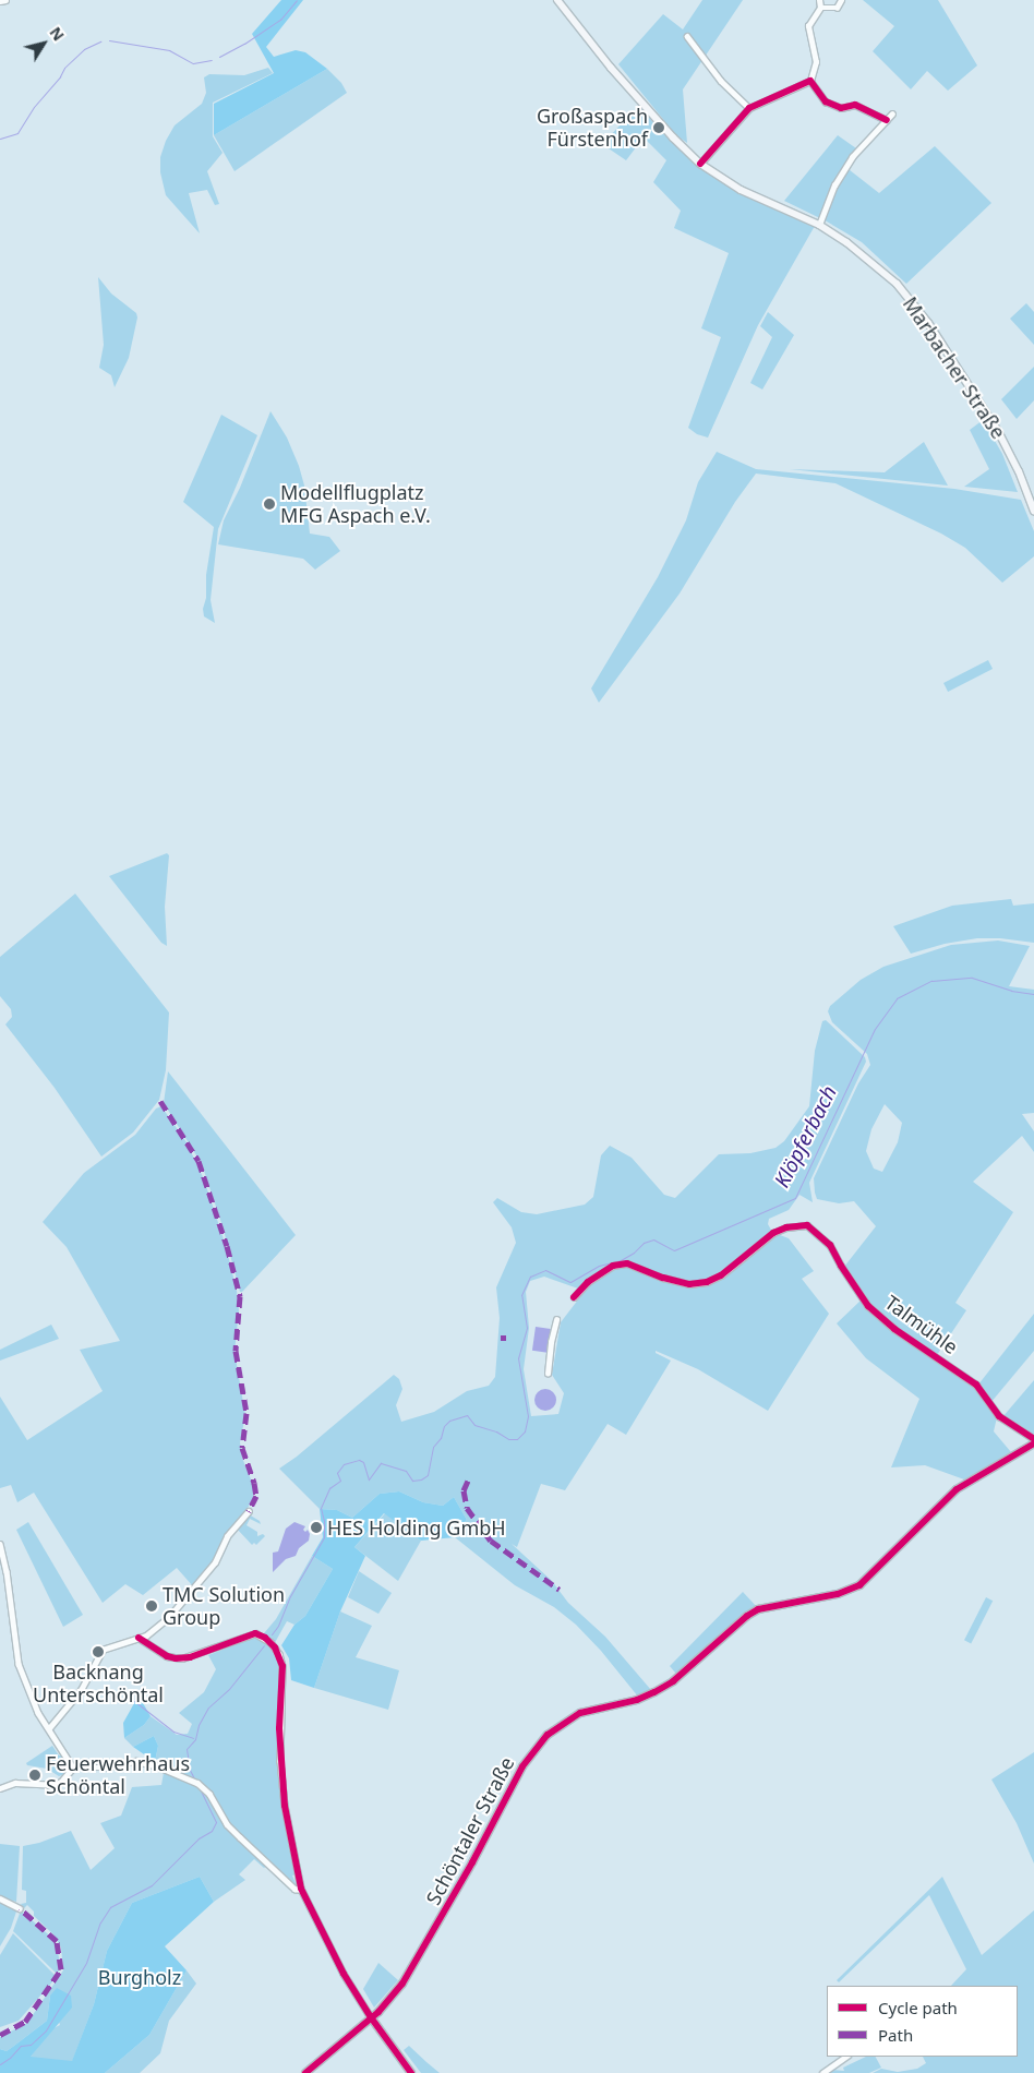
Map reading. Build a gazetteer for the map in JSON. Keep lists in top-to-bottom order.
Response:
{
  "streets": {
    "street": ["Marbacher Straße", "Talmühle", "Schöntaler Straße"]
  },
  "crossings": [
    ["Talmühle", "Schöntaler Straße"]
  ],
  "water": ["Klöpferbach"],
  "parks": ["Burgholz"],
  "places": [
    "Großaspach Fürstenhof",
    "Modellflugplatz MFG Aspach e.V.",
    "HES Holding GmbH",
    "TMC Solution Group",
    "Backnang Unterschöntal",
    "Feuerwehrhaus Schöntal"
  ],
  "legend": ["Cycle path", "Path"],
  "north": "top right"
}
